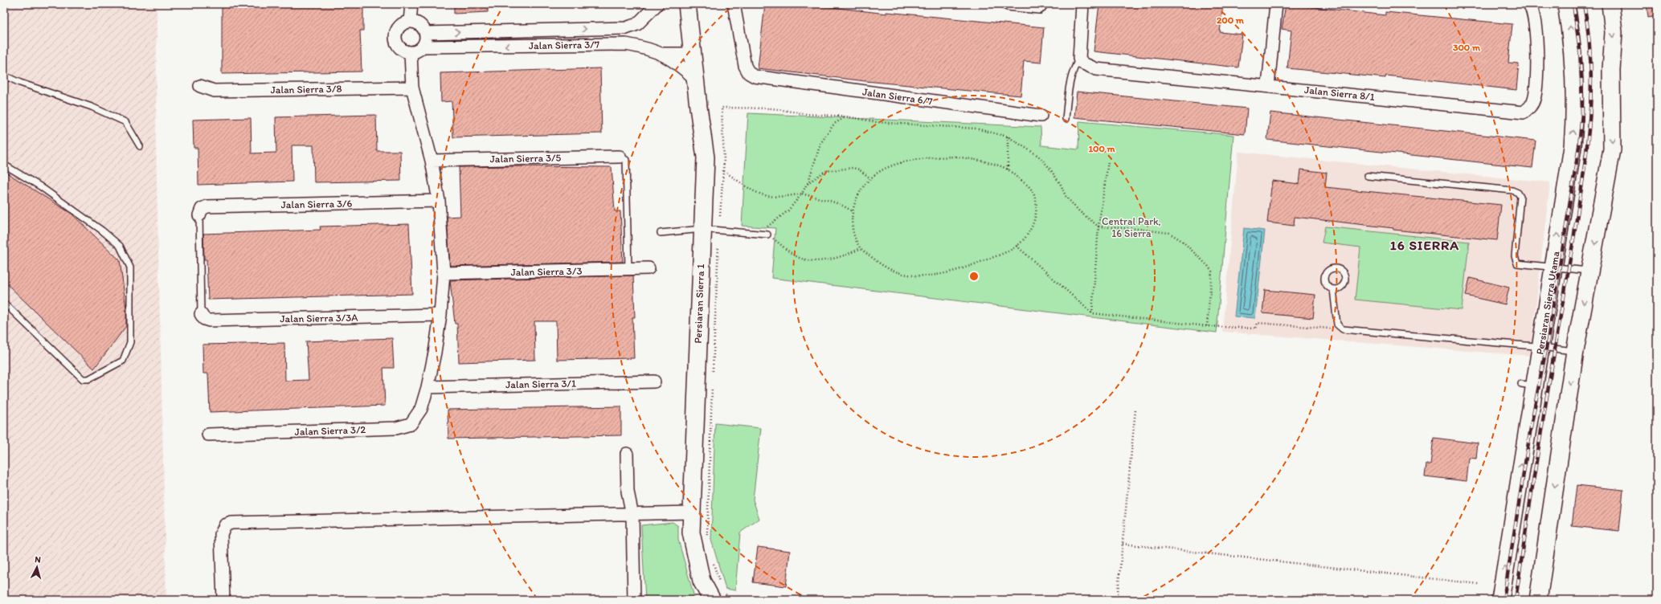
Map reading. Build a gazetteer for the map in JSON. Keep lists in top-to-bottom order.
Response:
{
  "streets": {
    "main road": ["Persiaran Sierra Utama", "Persiaran Sierra 1"],
    "street": [
      "Jalan Sierra 3/7",
      "Jalan Sierra 3/8",
      "Jalan Sierra 8/1",
      "Jalan Sierra 6/7",
      "Jalan Sierra 3/5",
      "Jalan Sierra 3/6",
      "Jalan Sierra 3/3",
      "Jalan Sierra 3/3A",
      "Jalan Sierra 3/1",
      "Jalan Sierra 3/2"
    ]
  },
  "crossings": [
    ["Jalan Sierra 3/7", "Persiaran Sierra 1"],
    ["Jalan Sierra 3/7", "Jalan Sierra 3/2"],
    ["Jalan Sierra 3/8", "Jalan Sierra 3/2"],
    ["Jalan Sierra 3/5", "Jalan Sierra 3/2"],
    ["Jalan Sierra 3/6", "Jalan Sierra 3/2"],
    ["Jalan Sierra 3/3", "Jalan Sierra 3/2"],
    ["Jalan Sierra 3/3A", "Jalan Sierra 3/2"],
    ["Jalan Sierra 3/1", "Jalan Sierra 3/2"]
  ],
  "districts": ["16 SIERRA"],
  "parks": ["Central Park, 16 Sierra"],
  "north": "top",
  "rings": ["200 m", "300 m", "100 m"]
}
